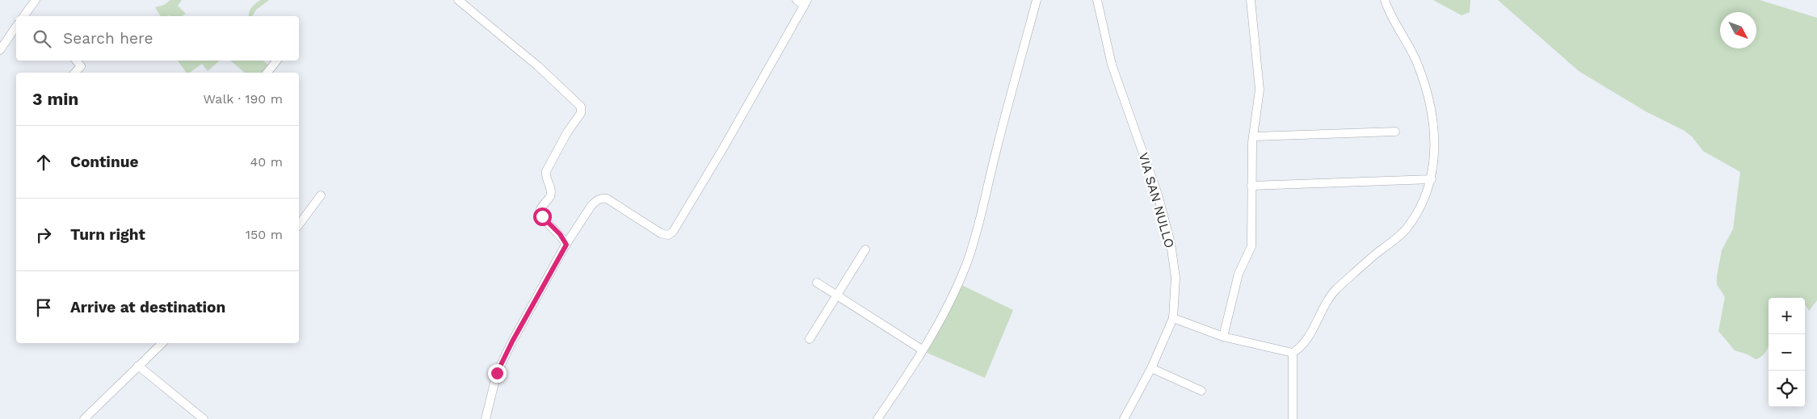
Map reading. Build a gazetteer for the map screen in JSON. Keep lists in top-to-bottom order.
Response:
{
  "streets": {
    "street": ["VIA SAN NULLO"]
  },
  "north": "bottom right",
  "page": {
    "search": "Search here",
    "heading": ["3 min", "Walk · 190 m"],
    "list": [
      ["Continue", "40 m"],
      ["Turn right", "150 m"],
      "Arrive at destination"
    ],
    "map_buttons": ["+", "−"]
  }
}
